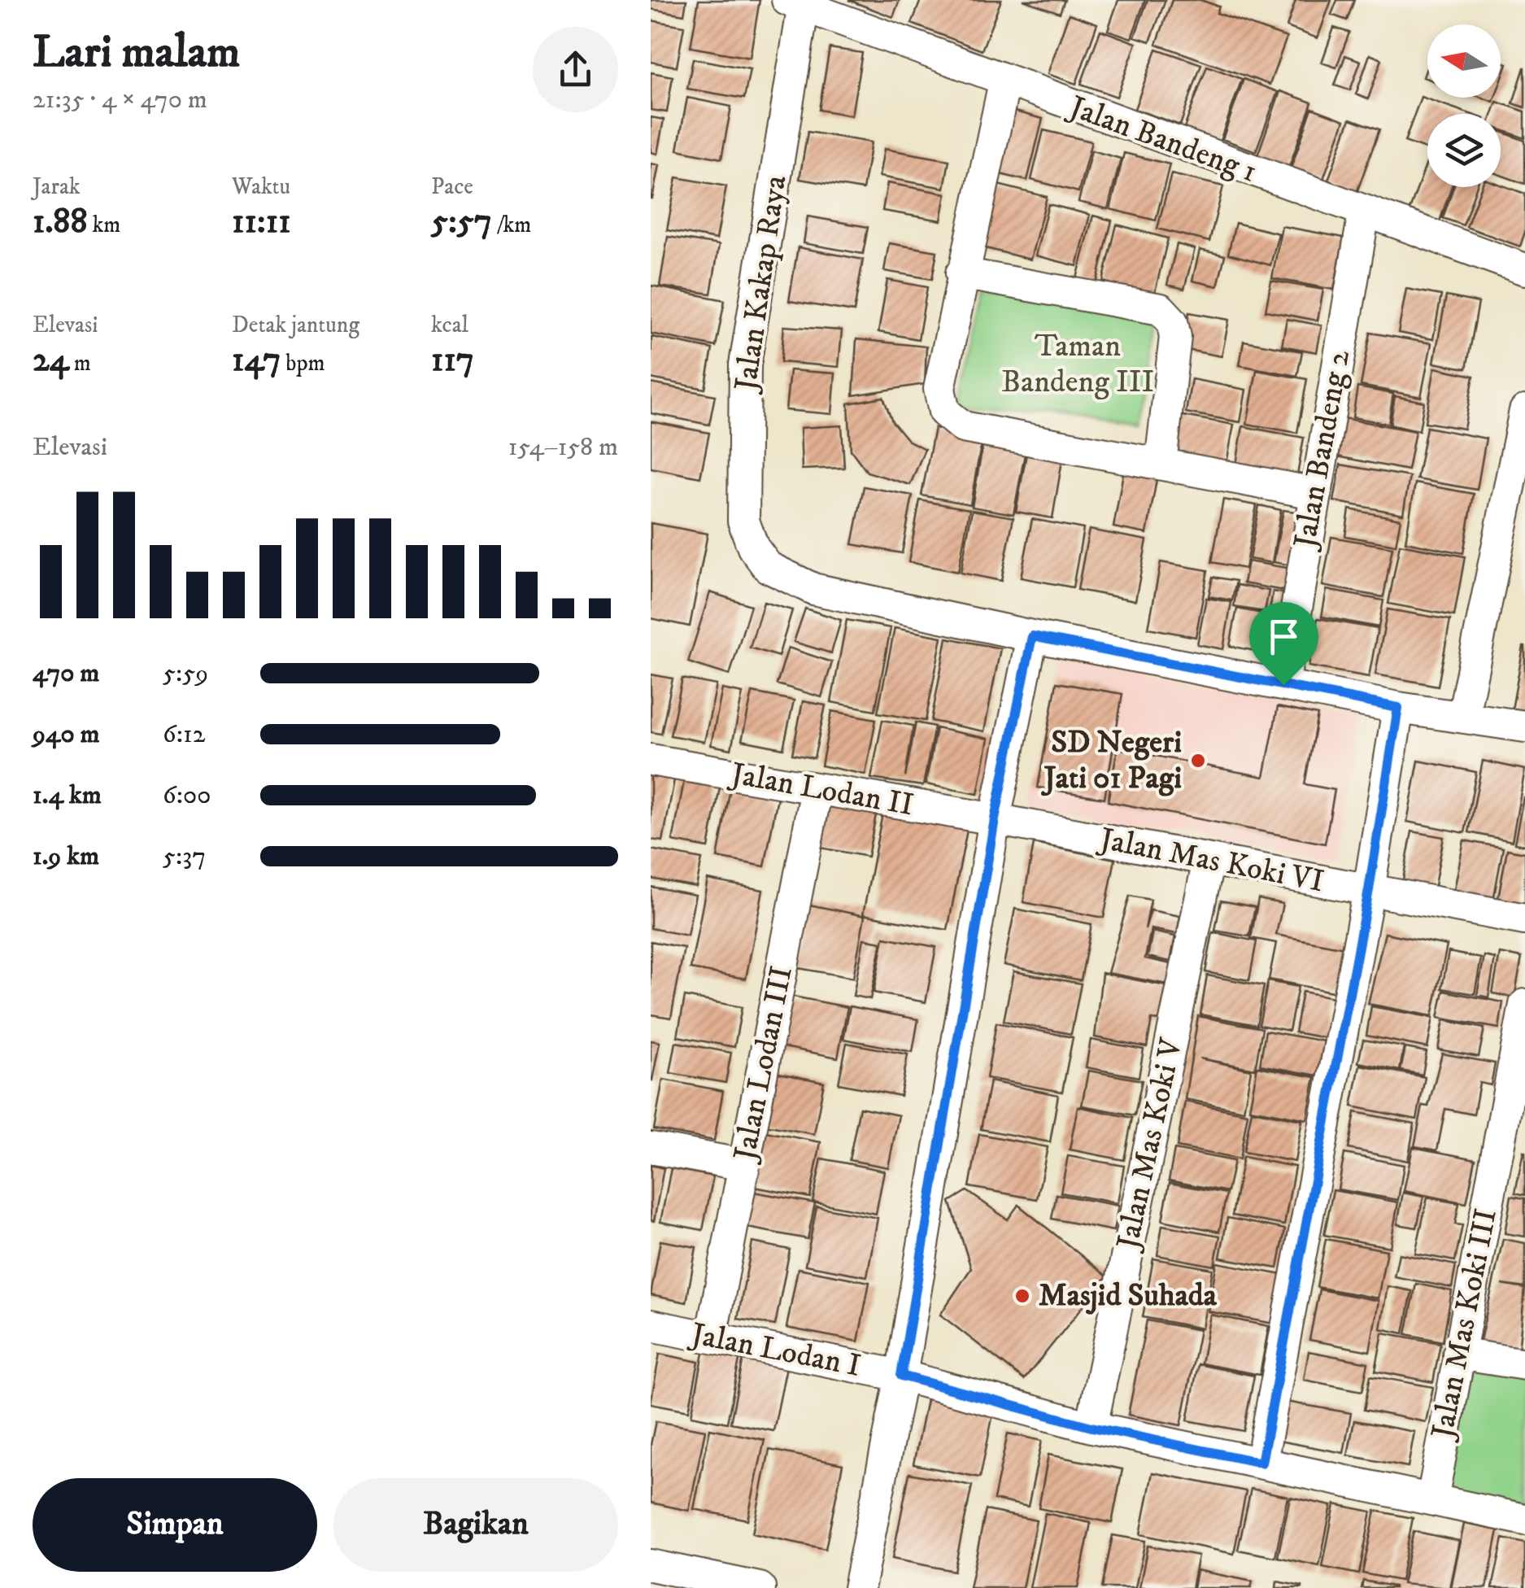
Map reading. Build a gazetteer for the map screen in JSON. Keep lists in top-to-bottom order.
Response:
{
  "streets": {
    "street": [
      "Jalan Bandeng 1",
      "Jalan Kakap Raya",
      "Jalan Bandeng 2",
      "Jalan Lodan II",
      "Jalan Mas Koki VI",
      "Jalan Lodan III",
      "Jalan Mas Koki V",
      "Jalan Mas Koki III",
      "Jalan Lodan I"
    ]
  },
  "crossings": [
    ["Jalan Bandeng 1", "Jalan Kakap Raya"],
    ["Jalan Bandeng 1", "Jalan Bandeng 2"],
    ["Jalan Kakap Raya", "Jalan Bandeng 2"],
    ["Jalan Lodan II", "Jalan Mas Koki VI"],
    ["Jalan Lodan II", "Jalan Lodan III"],
    ["Jalan Mas Koki VI", "Jalan Mas Koki V"],
    ["Jalan Lodan III", "Jalan Lodan I"],
    ["Jalan Mas Koki V", "Jalan Lodan I"],
    ["Jalan Mas Koki III", "Jalan Lodan I"]
  ],
  "parks": ["Taman Bandeng III"],
  "places": ["SD Negeri Jati 01 Pagi", "Masjid Suhada"],
  "north": "left",
  "page": {
    "heading": ["Lari malam", "21:35 · 4 × 470 m"],
    "stats": [
      ["Jarak", "1.88 km"],
      ["Waktu", "11:11"],
      ["Pace", "5:57 /km"],
      ["Elevasi", "24 m"],
      ["Detak jantung", "147 bpm"],
      ["kcal", "117"]
    ],
    "chart": ["Elevasi", "154–158 m"],
    "list": [
      {
        "name": "470 m",
        "note": "5:59"
      },
      {
        "name": "940 m",
        "note": "6:12"
      },
      {
        "name": "1.4 km",
        "note": "6:00"
      },
      {
        "name": "1.9 km",
        "note": "5:37"
      }
    ],
    "buttons": ["Simpan", "Bagikan"]
  }
}
